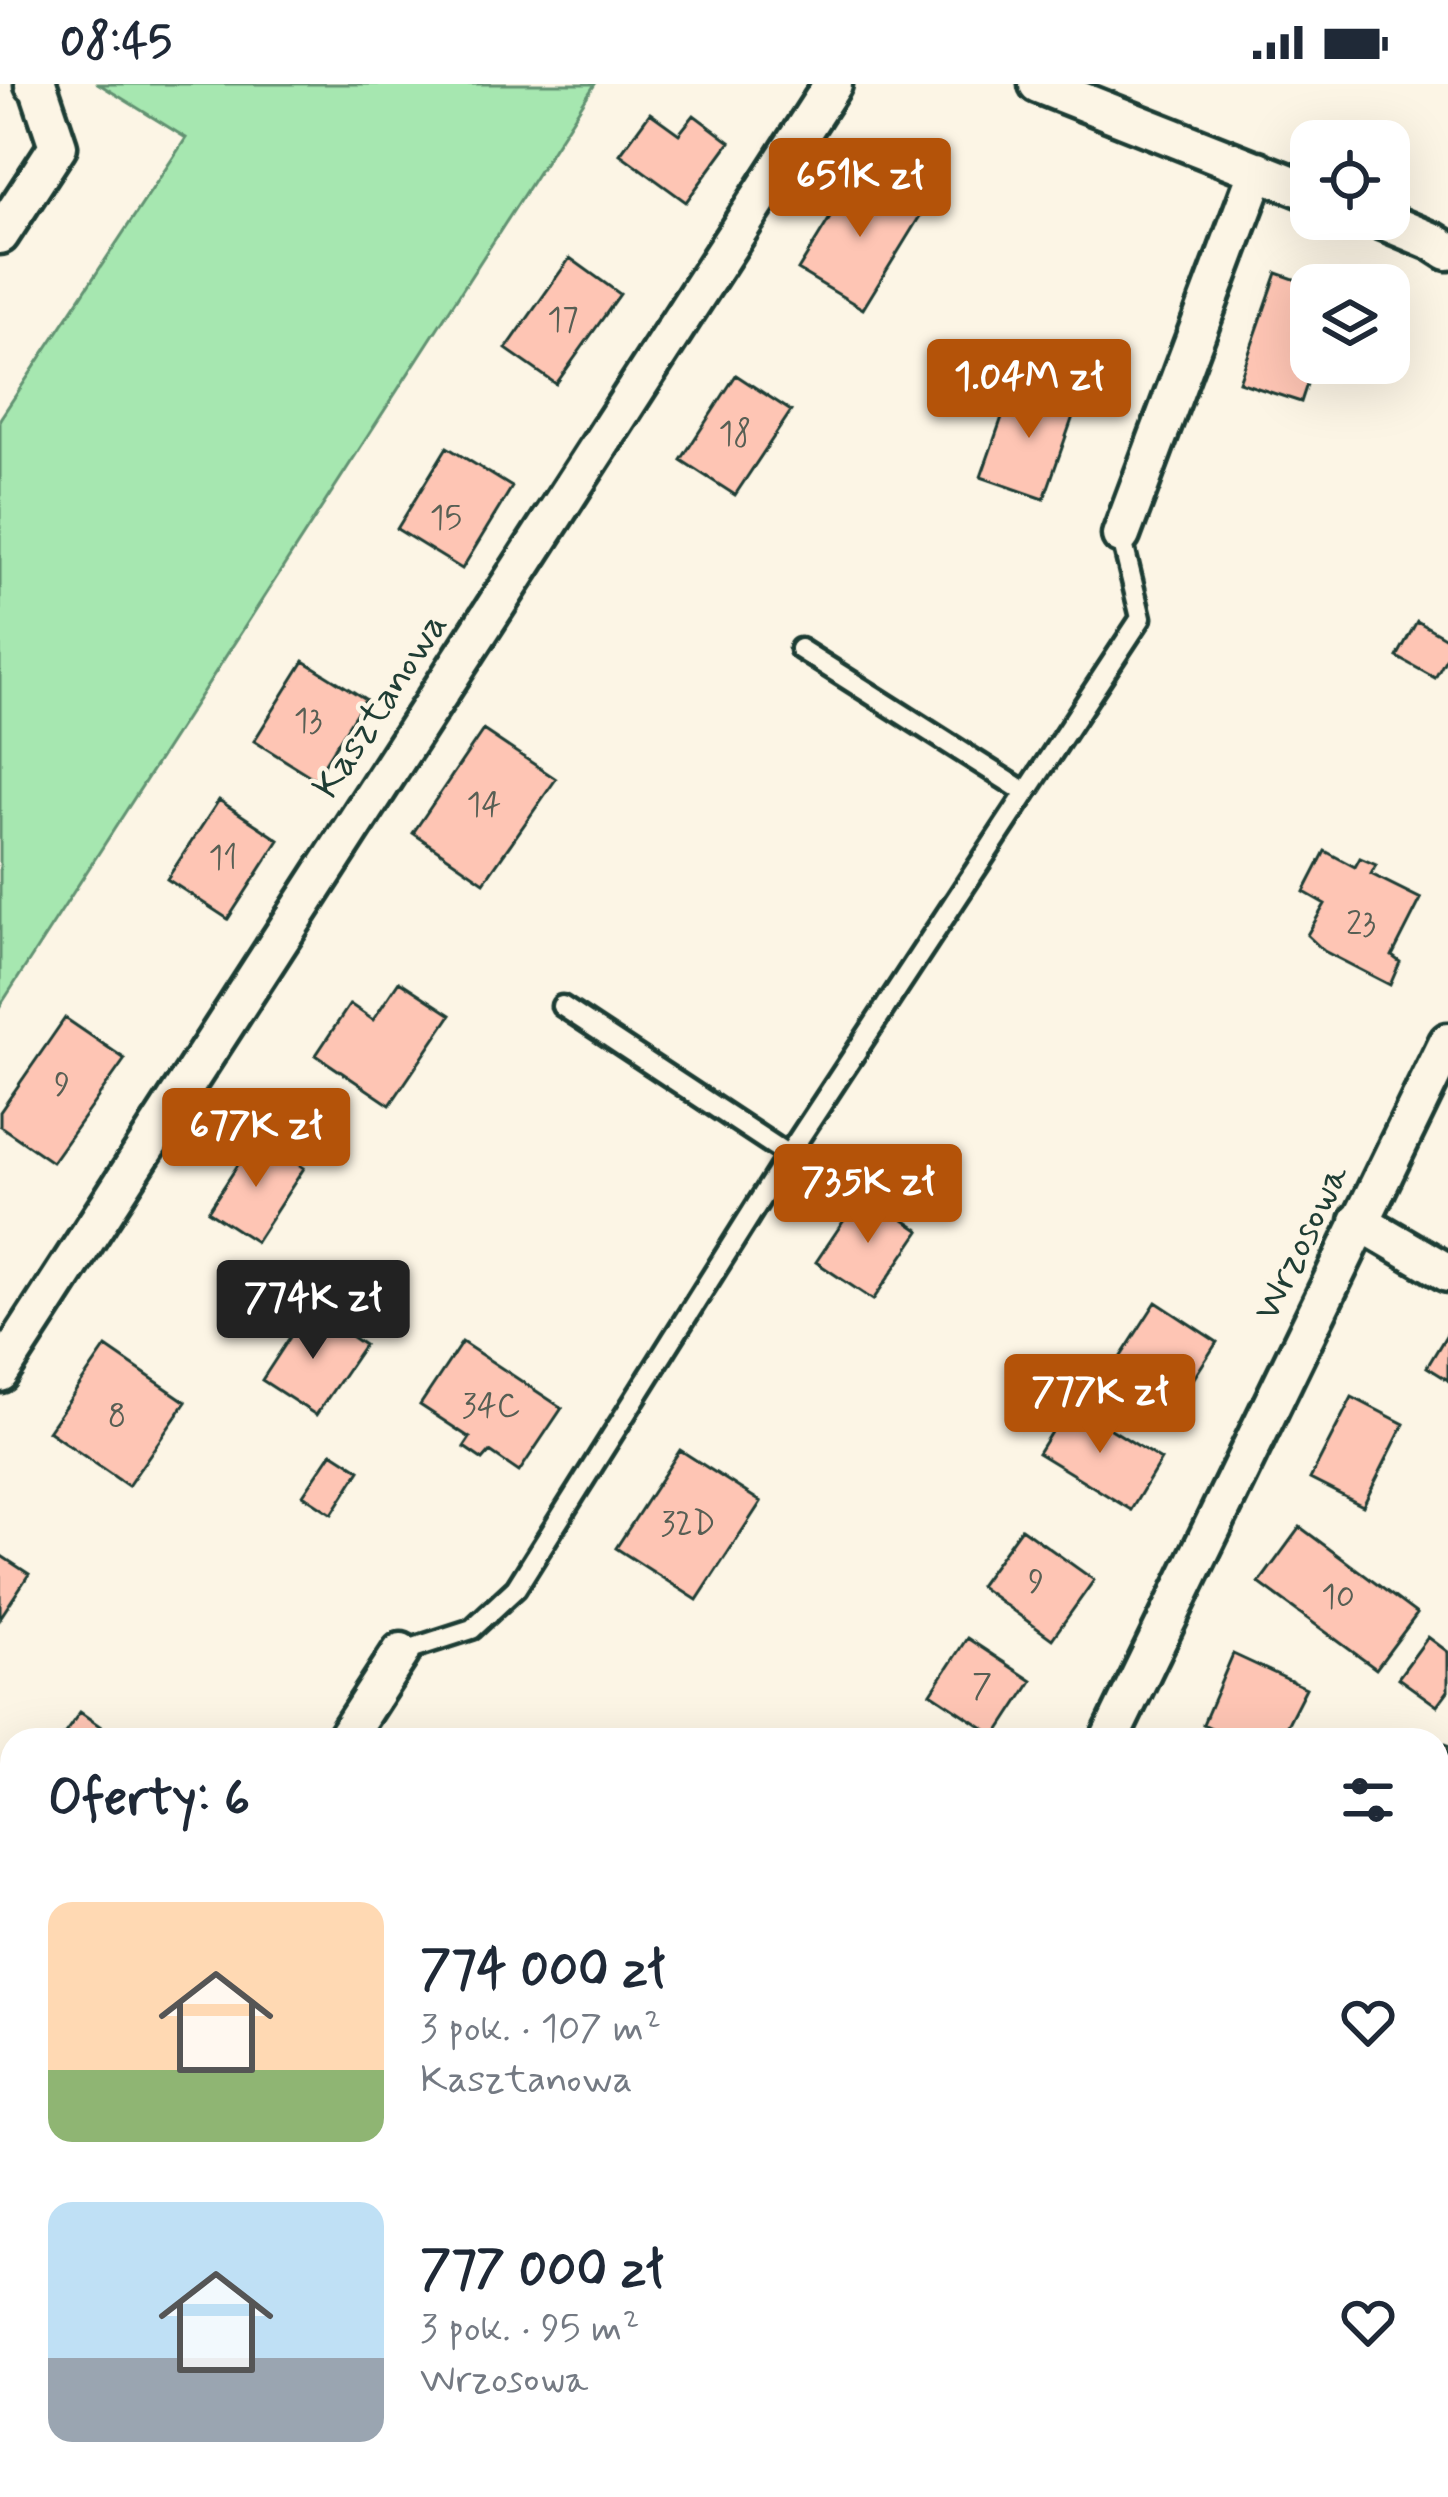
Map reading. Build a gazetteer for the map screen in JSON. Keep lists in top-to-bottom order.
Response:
{
  "streets": {
    "street": ["Kasztanowa", "Wrzosowa"]
  },
  "house_numbers": [
    "17",
    "18",
    "15",
    "13",
    "14",
    "11",
    "23",
    "9",
    "34C",
    "8",
    "32D",
    "9",
    "10",
    "7"
  ],
  "page": {
    "status": "08:45",
    "price": [
      "651K zł",
      "1.04M zł",
      "677K zł",
      "735K zł",
      "774K zł",
      "777K zł"
    ],
    "heading": "Oferty: 6",
    "list": [
      {
        "name": "774 000 zł",
        "note": "3 pok. · 107 m² · Kasztanowa"
      },
      {
        "name": "777 000 zł",
        "note": "3 pok. · 95 m² · Wrzosowa"
      }
    ]
  }
}
